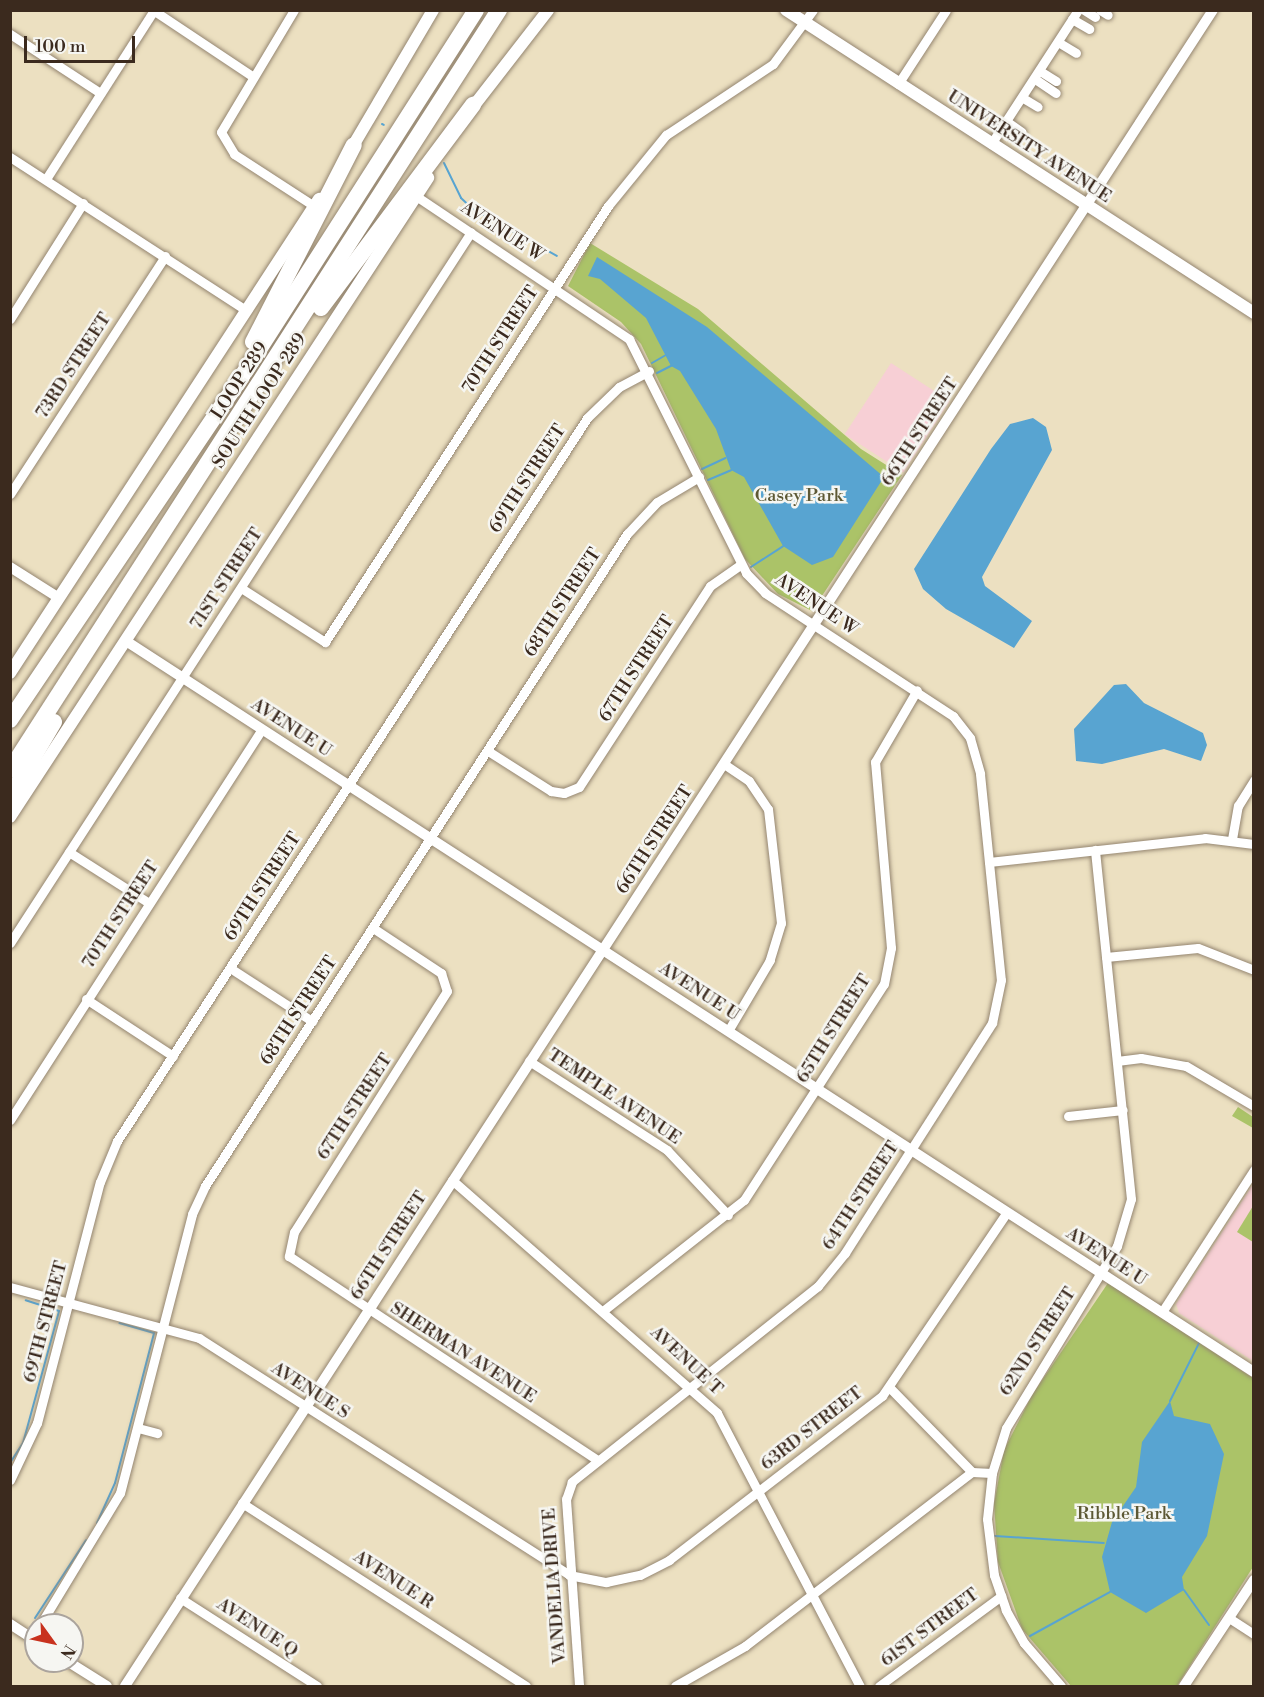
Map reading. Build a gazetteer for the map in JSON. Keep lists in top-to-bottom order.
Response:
{
  "streets": {
    "highway": ["LOOP 289"],
    "main road": ["UNIVERSITY AVENUE", "SOUTH LOOP 289"],
    "street": [
      "AVENUE W",
      "70TH STREET",
      "73RD STREET",
      "66TH STREET",
      "69TH STREET",
      "71ST STREET",
      "68TH STREET",
      "67TH STREET",
      "AVENUE U",
      "65TH STREET",
      "TEMPLE AVENUE",
      "64TH STREET",
      "62ND STREET",
      "SHERMAN AVENUE",
      "AVENUE T",
      "AVENUE S",
      "63RD STREET",
      "AVENUE R",
      "VANDELIA DRIVE",
      "AVENUE Q",
      "61ST STREET"
    ]
  },
  "crossings": [
    ["UNIVERSITY AVENUE", "70TH STREET"],
    ["UNIVERSITY AVENUE", "66TH STREET"],
    ["AVENUE W", "70TH STREET"],
    ["AVENUE W", "SOUTH LOOP 289"],
    ["AVENUE W", "66TH STREET"],
    ["AVENUE W", "69TH STREET"],
    ["AVENUE W", "71ST STREET"],
    ["AVENUE W", "68TH STREET"],
    ["AVENUE W", "67TH STREET"],
    ["AVENUE W", "65TH STREET"],
    ["AVENUE W", "64TH STREET"],
    ["70TH STREET", "71ST STREET"],
    ["70TH STREET", "AVENUE U"],
    ["SOUTH LOOP 289", "AVENUE U"],
    ["66TH STREET", "AVENUE U"],
    ["66TH STREET", "TEMPLE AVENUE"],
    ["66TH STREET", "SHERMAN AVENUE"],
    ["66TH STREET", "AVENUE T"],
    ["66TH STREET", "AVENUE S"],
    ["66TH STREET", "AVENUE R"],
    ["66TH STREET", "AVENUE Q"],
    ["69TH STREET", "AVENUE U"],
    ["69TH STREET", "AVENUE S"],
    ["71ST STREET", "AVENUE U"],
    ["68TH STREET", "67TH STREET"],
    ["68TH STREET", "AVENUE U"],
    ["68TH STREET", "AVENUE S"],
    ["67TH STREET", "SHERMAN AVENUE"],
    ["AVENUE U", "65TH STREET"],
    ["AVENUE U", "64TH STREET"],
    ["AVENUE U", "62ND STREET"],
    ["AVENUE U", "63RD STREET"],
    ["65TH STREET", "TEMPLE AVENUE"],
    ["65TH STREET", "AVENUE T"],
    ["64TH STREET", "SHERMAN AVENUE"],
    ["64TH STREET", "AVENUE T"],
    ["64TH STREET", "VANDELIA DRIVE"],
    ["SHERMAN AVENUE", "VANDELIA DRIVE"],
    ["AVENUE T", "63RD STREET"],
    ["AVENUE S", "63RD STREET"],
    ["AVENUE S", "VANDELIA DRIVE"],
    ["63RD STREET", "VANDELIA DRIVE"]
  ],
  "parks": ["Casey Park", "Ribble Park"],
  "scale_bar": "100 m",
  "north": "bottom right"
}
